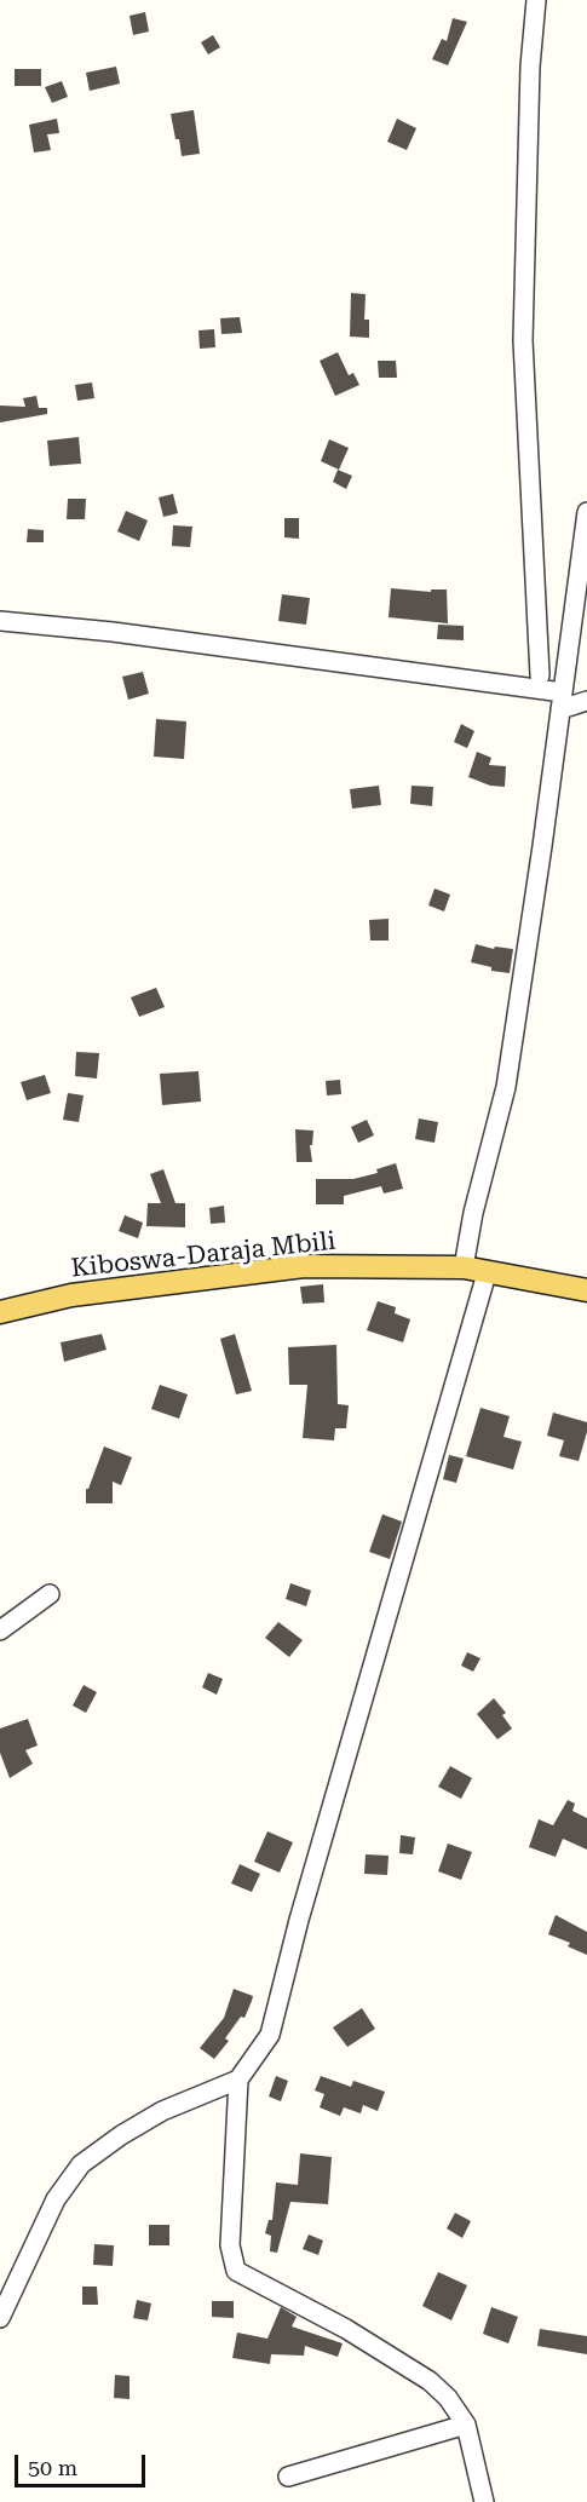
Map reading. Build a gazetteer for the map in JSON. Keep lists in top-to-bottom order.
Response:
{
  "streets": {
    "main road": ["Kiboswa-Daraja Mbili"]
  },
  "scale_bar": "50 m"
}
